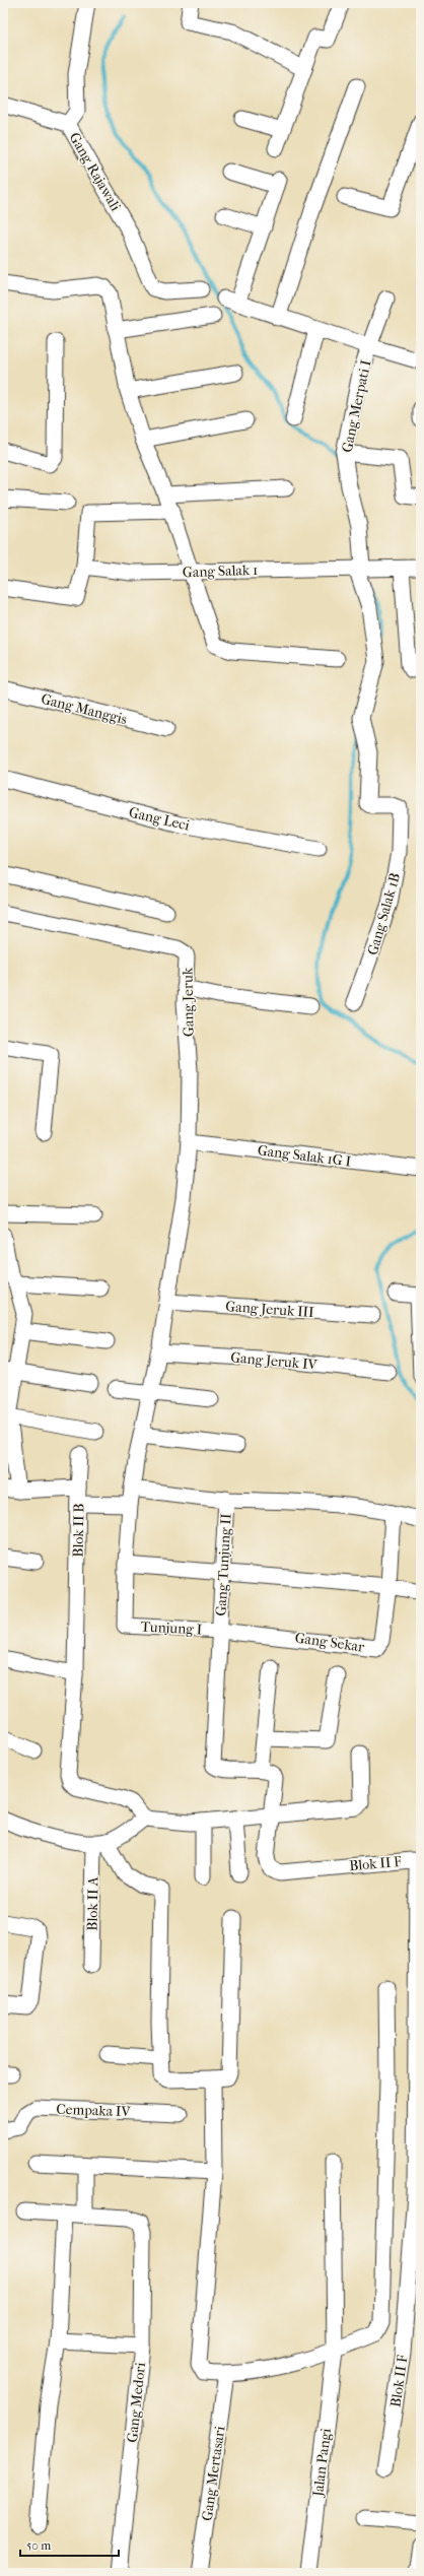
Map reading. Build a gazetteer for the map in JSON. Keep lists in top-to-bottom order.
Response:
{
  "streets": {
    "street": [
      "Gang Rajawali",
      "Gang Merpati I",
      "Gang Salak 1",
      "Gang Manggis",
      "Gang Leci",
      "Gang Salak 1B",
      "Gang Jeruk",
      "Gang Salak 1G I",
      "Gang Jeruk III",
      "Gang Jeruk IV",
      "Blok II B",
      "Gang Tunjung II",
      "Tunjung I",
      "Gang Sekar",
      "Blok II F",
      "Blok II A",
      "Cempaka IV",
      "Gang Medori",
      "Jalan Pangi",
      "Gang Mertasari"
    ]
  },
  "crossings": [
    ["Gang Merpati I", "Gang Salak 1"],
    ["Gang Merpati I", "Gang Salak 1B"],
    ["Gang Salak 1", "Gang Salak 1B"],
    ["Gang Jeruk", "Gang Salak 1G I"],
    ["Gang Jeruk", "Gang Jeruk III"],
    ["Gang Jeruk", "Gang Jeruk IV"],
    ["Gang Jeruk", "Tunjung I"],
    ["Gang Tunjung II", "Tunjung I"],
    ["Gang Tunjung II", "Gang Sekar"],
    ["Tunjung I", "Gang Sekar"]
  ],
  "scale_bar": "50 m"
}
